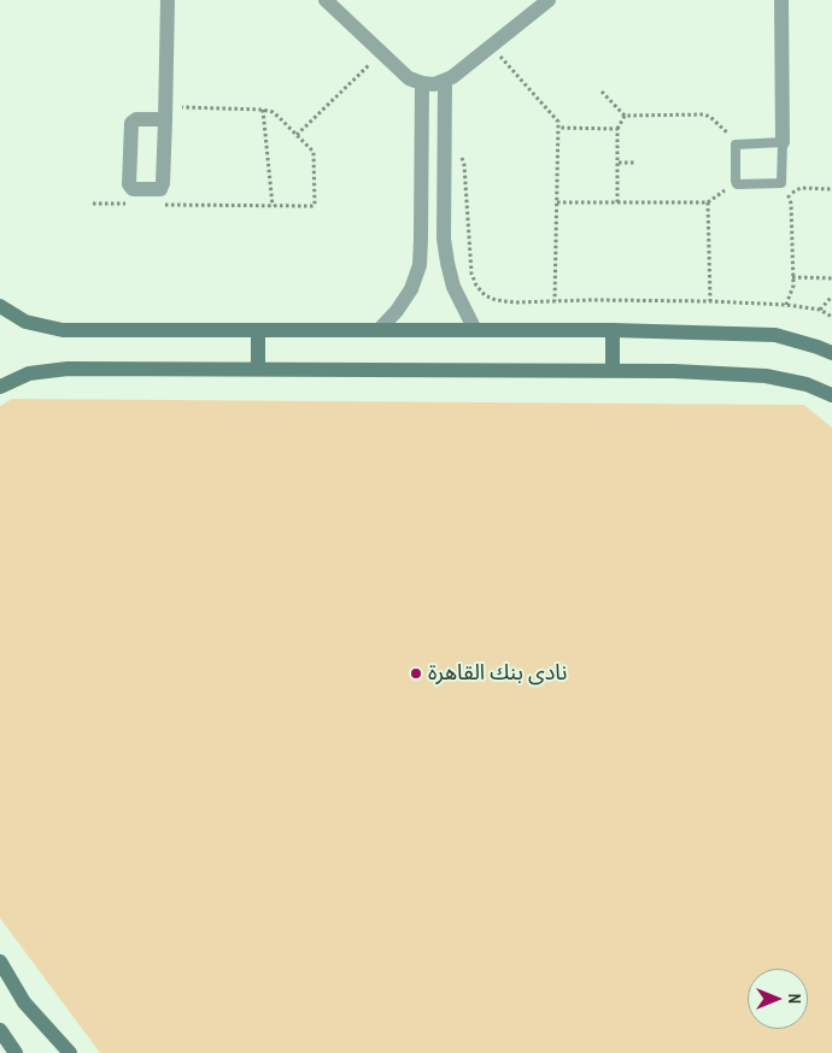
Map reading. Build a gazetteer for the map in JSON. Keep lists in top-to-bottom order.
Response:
{
  "places": ["نادى بنك القاهرة"],
  "north": "right"
}
